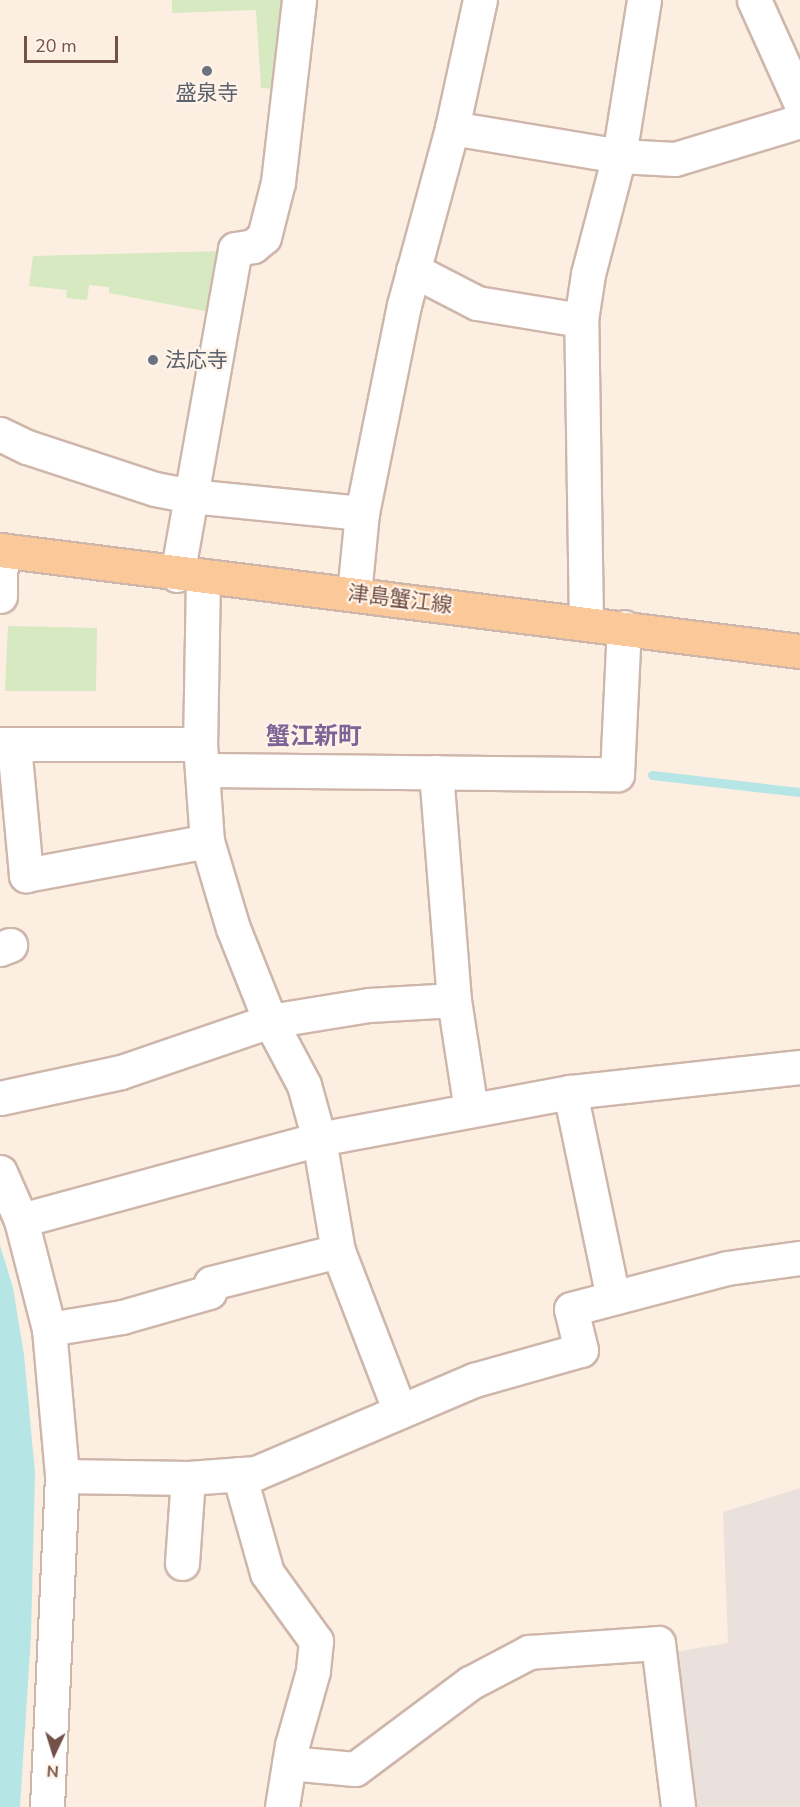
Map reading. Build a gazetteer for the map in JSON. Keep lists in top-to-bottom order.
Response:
{
  "streets": {
    "main road": ["津島蟹江線"]
  },
  "districts": ["蟹江新町"],
  "places": ["盛泉寺", "法応寺"],
  "scale_bar": "20 m",
  "north": "bottom"
}
